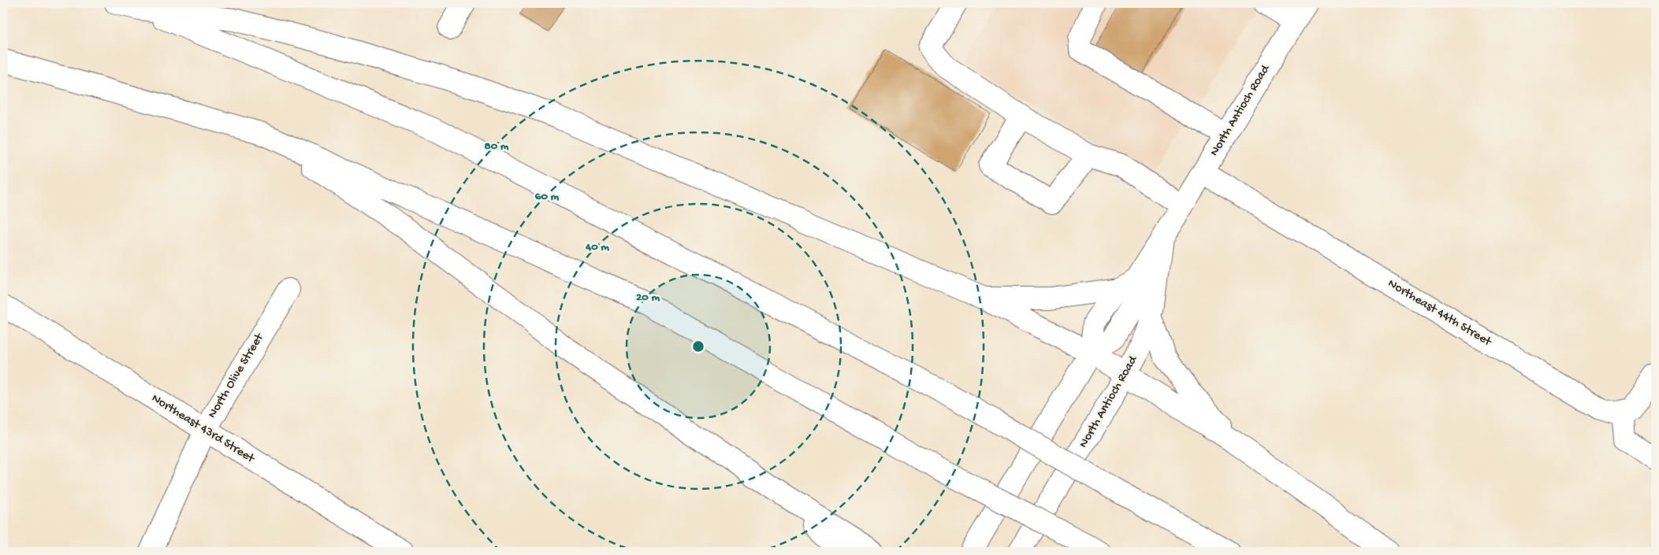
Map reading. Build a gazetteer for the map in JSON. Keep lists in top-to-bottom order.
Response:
{
  "streets": {
    "main road": [
      "North Antioch Road",
      "Northeast 44th Street",
      "North Olive Street",
      "Northeast 43rd Street"
    ]
  },
  "crossings": [
    ["North Antioch Road", "Northeast 44th Street"],
    ["North Olive Street", "Northeast 43rd Street"]
  ],
  "rings": [
    "80 m",
    "60 m",
    "40 m",
    "20 m"
  ]
}
